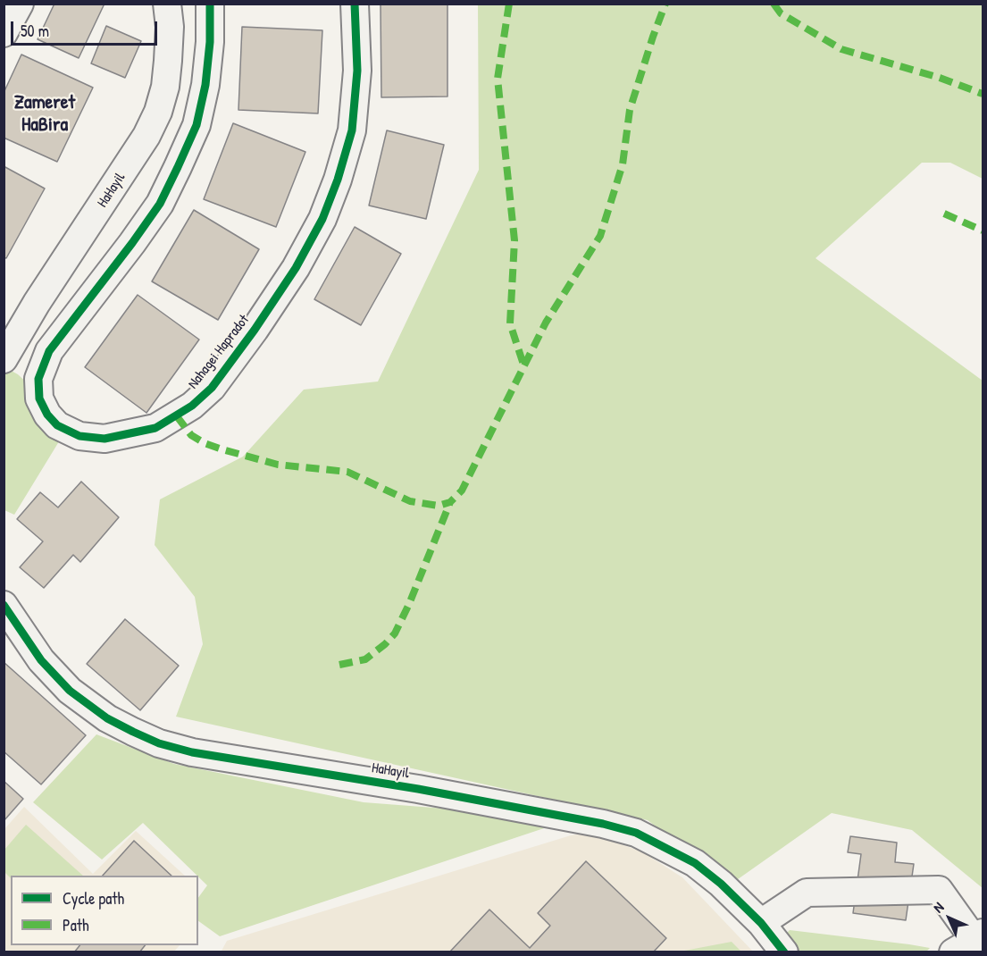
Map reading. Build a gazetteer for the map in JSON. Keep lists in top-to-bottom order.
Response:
{
  "streets": {
    "street": ["HaHayil", "Nahagei Hapradot"]
  },
  "districts": ["Zameret HaBira"],
  "legend": ["Cycle path", "Path"],
  "scale_bar": "50 m",
  "north": "top left"
}
